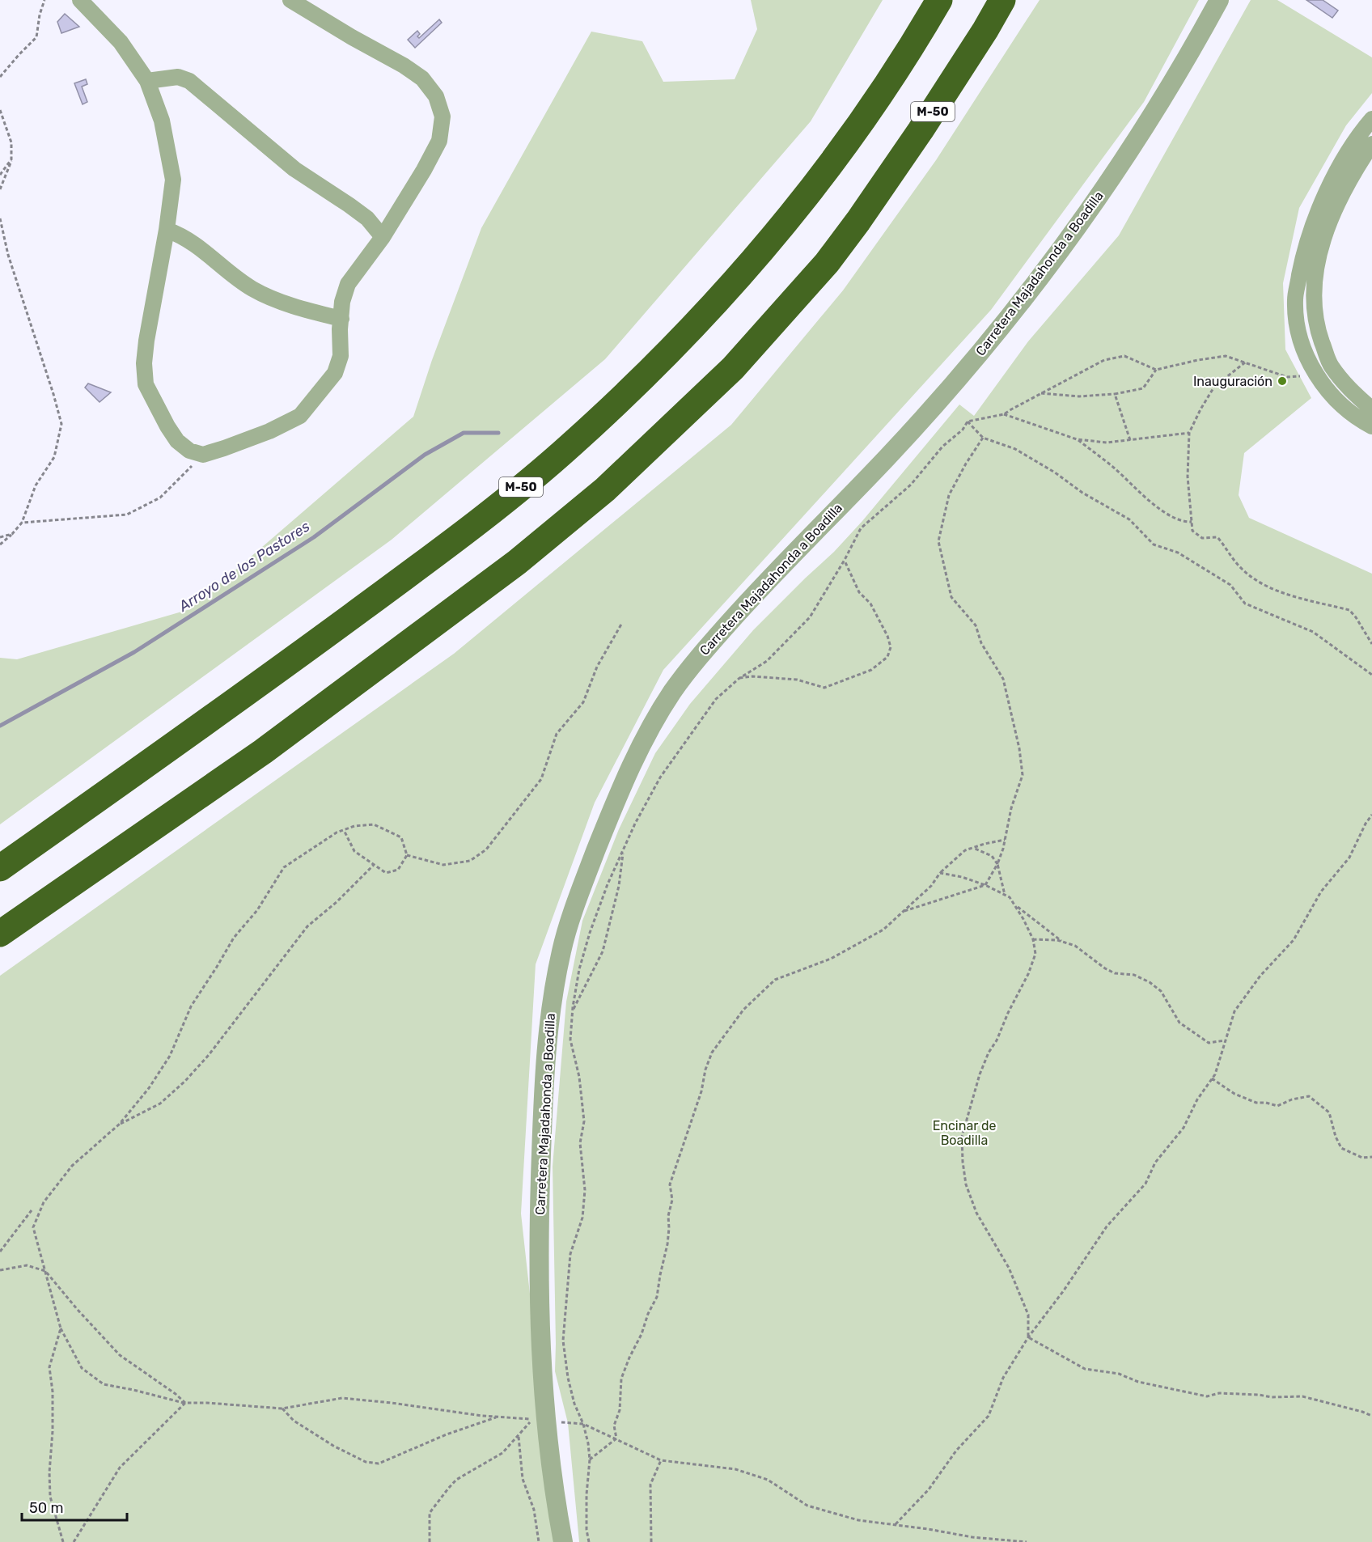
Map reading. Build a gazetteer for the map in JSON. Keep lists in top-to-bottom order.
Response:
{
  "streets": {
    "highway": ["M-50"],
    "street": ["Carretera Majadahonda a Boadilla"]
  },
  "water": ["Arroyo de los Pastores"],
  "parks": ["Encinar de Boadilla"],
  "places": ["Inauguración"],
  "scale_bar": "50 m"
}
